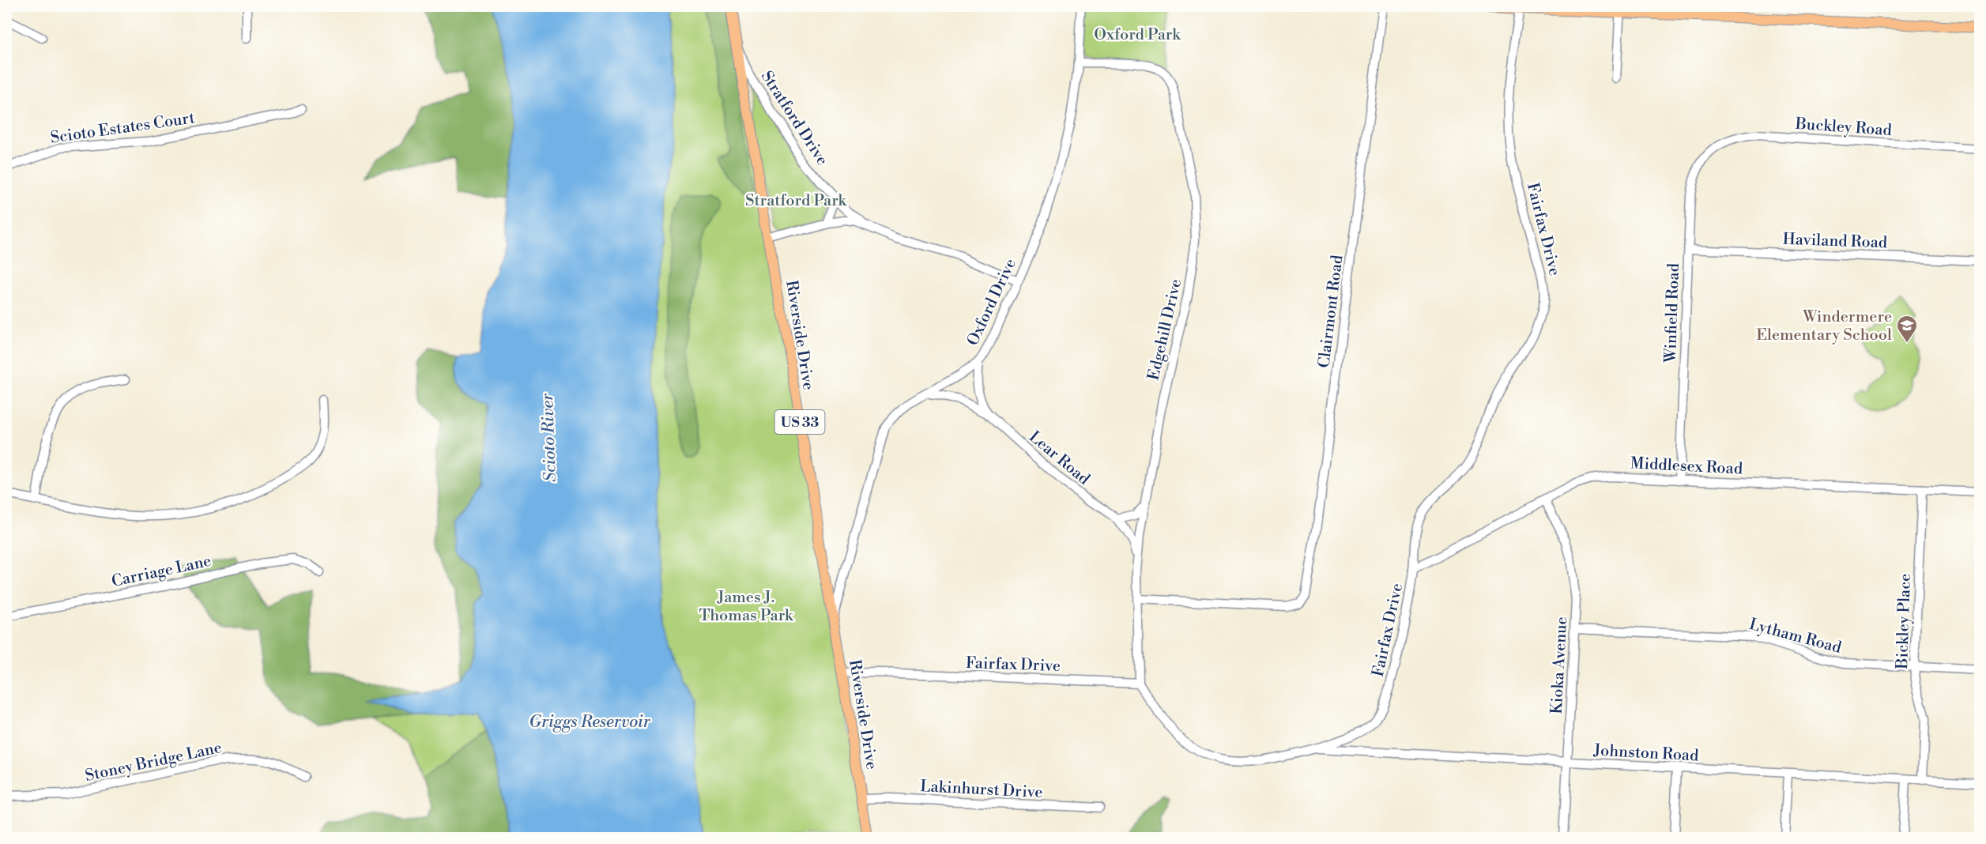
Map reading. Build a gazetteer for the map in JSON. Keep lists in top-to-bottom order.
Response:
{
  "streets": {
    "main road": ["Riverside Drive", "US 33"],
    "street": [
      "Stratford Drive",
      "Buckley Road",
      "Scioto Estates Court",
      "Fairfax Drive",
      "Haviland Road",
      "Oxford Drive",
      "Clairmont Road",
      "Winfield Road",
      "Edgehill Drive",
      "Lear Road",
      "Middlesex Road",
      "Carriage Lane",
      "Bickley Place",
      "Lytham Road",
      "Kioka Avenue",
      "Johnston Road",
      "Stoney Bridge Lane",
      "Lakinhurst Drive"
    ]
  },
  "crossings": [
    ["Stratford Drive", "Oxford Drive"],
    ["Stratford Drive", "Riverside Drive"],
    ["Buckley Road", "Winfield Road"],
    ["Fairfax Drive", "Edgehill Drive"],
    ["Fairfax Drive", "Riverside Drive"],
    ["Fairfax Drive", "Middlesex Road"],
    ["Fairfax Drive", "Johnston Road"],
    ["Haviland Road", "Winfield Road"],
    ["Oxford Drive", "Edgehill Drive"],
    ["Oxford Drive", "Riverside Drive"],
    ["Oxford Drive", "Lear Road"],
    ["Clairmont Road", "Edgehill Drive"],
    ["Winfield Road", "Middlesex Road"],
    ["Edgehill Drive", "Lear Road"],
    ["Riverside Drive", "Lakinhurst Drive"],
    ["Middlesex Road", "Bickley Place"],
    ["Middlesex Road", "Kioka Avenue"],
    ["Bickley Place", "Lytham Road"],
    ["Bickley Place", "Johnston Road"],
    ["Lytham Road", "Kioka Avenue"],
    ["Kioka Avenue", "Johnston Road"]
  ],
  "water": ["Scioto River", "Griggs Reservoir"],
  "parks": ["Oxford Park", "Stratford Park", "James J. Thomas Park"],
  "places": {
    "school or university": ["Windermere Elementary School"]
  }
}
